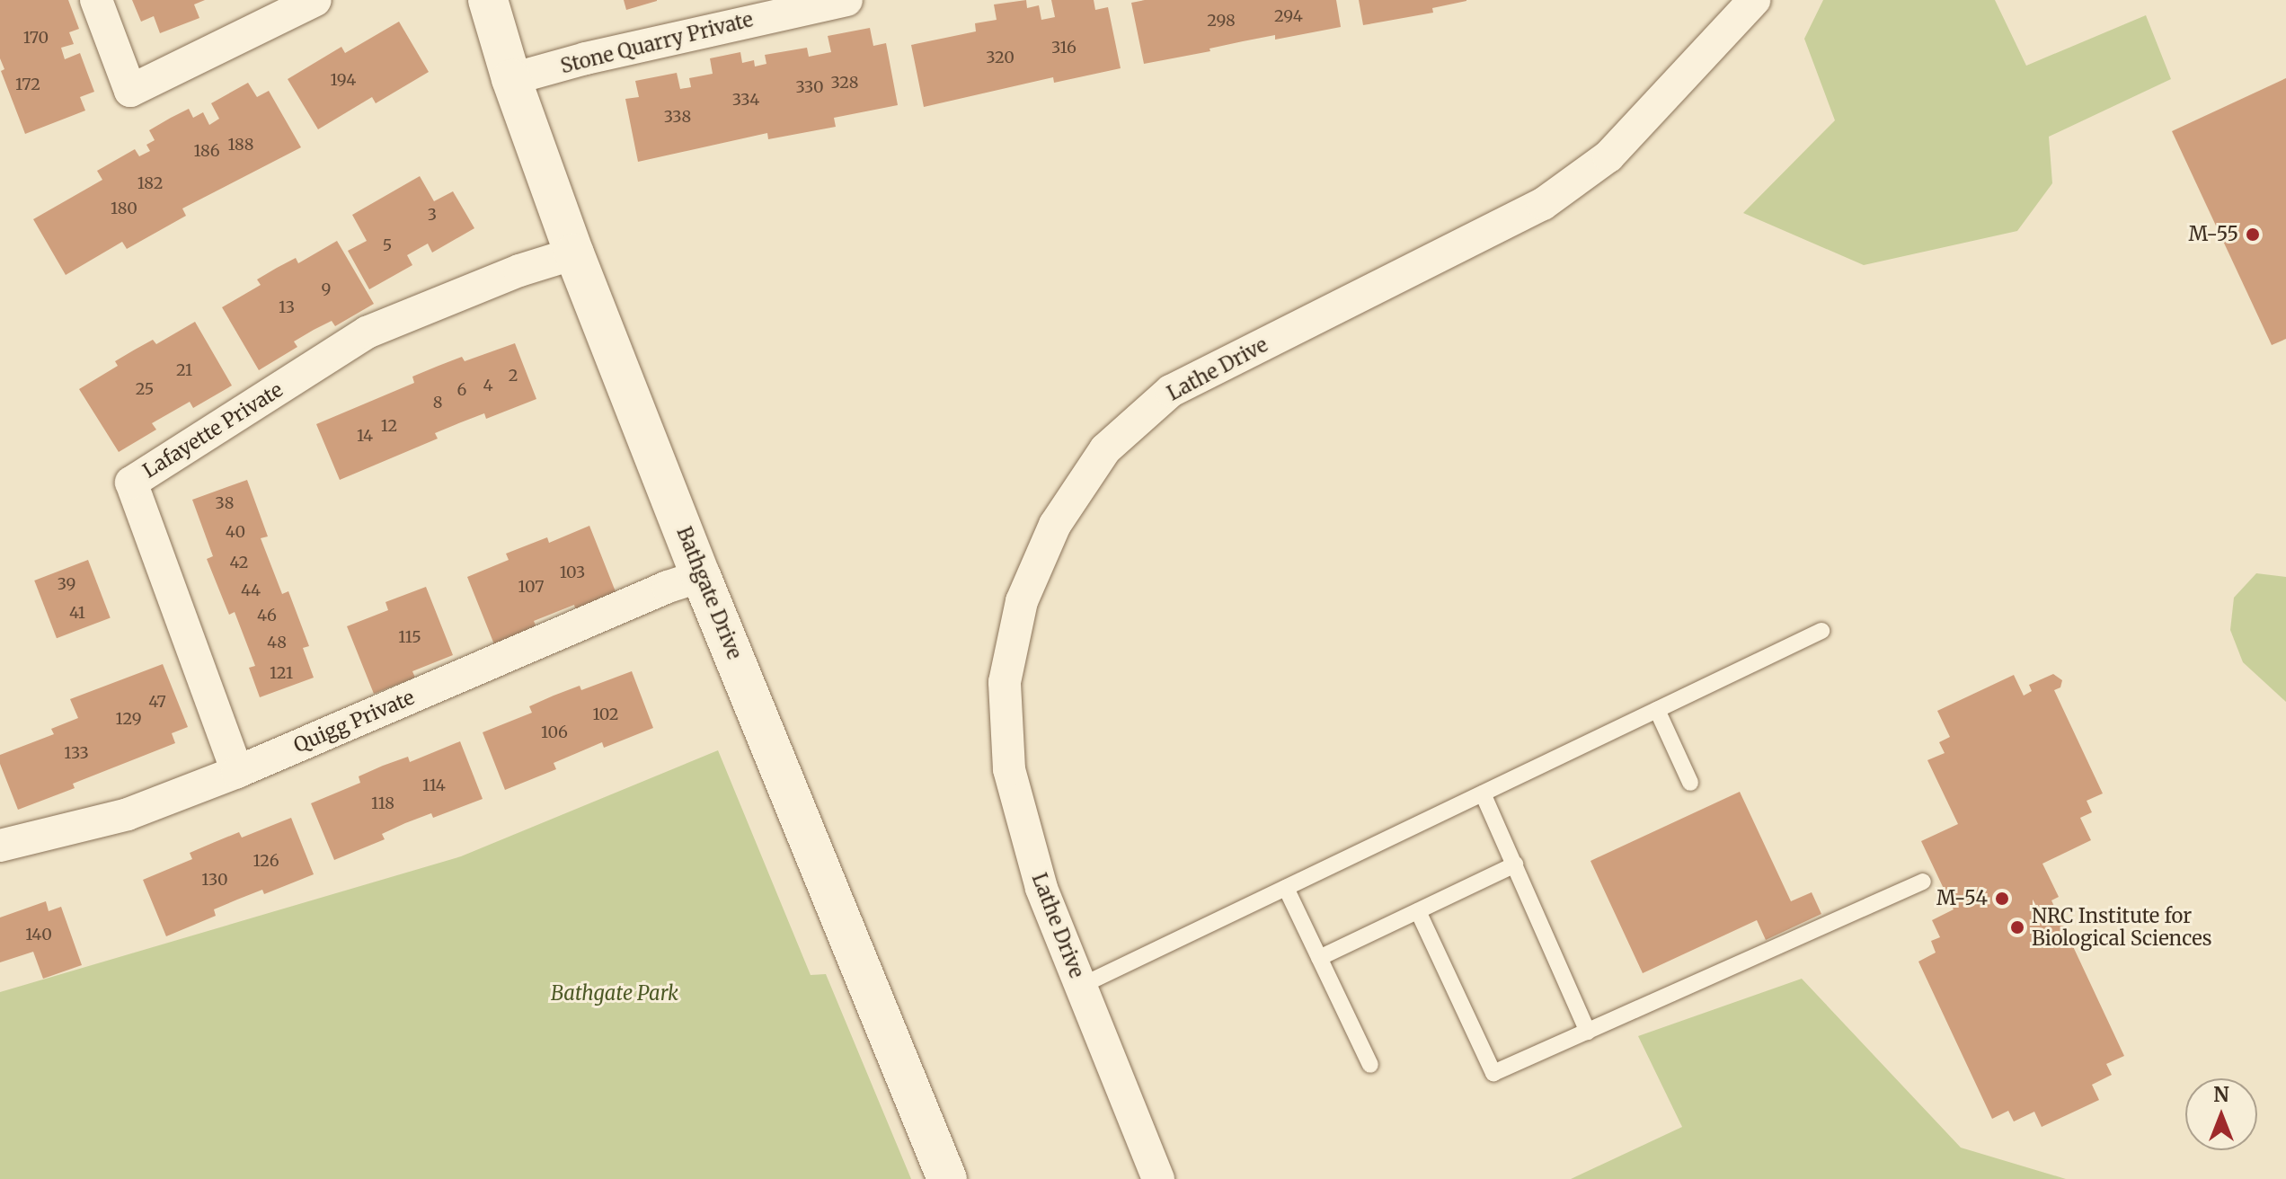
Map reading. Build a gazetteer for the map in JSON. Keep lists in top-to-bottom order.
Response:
{
  "streets": {
    "street": [
      "Stone Quarry Private",
      "Lathe Drive",
      "Lafayette Private",
      "Bathgate Drive",
      "Quigg Private"
    ]
  },
  "crossings": [
    ["Stone Quarry Private", "Bathgate Drive"],
    ["Lafayette Private", "Bathgate Drive"],
    ["Lafayette Private", "Quigg Private"],
    ["Bathgate Drive", "Quigg Private"]
  ],
  "parks": ["Bathgate Park"],
  "places": ["M-55", "M-54", "NRC Institute for Biological Sciences"],
  "house_numbers": [
    "294",
    "298",
    "170",
    "316",
    "320",
    "194",
    "328",
    "172",
    "330",
    "334",
    "338",
    "188",
    "186",
    "182",
    "180",
    "3",
    "5",
    "9",
    "13",
    "21",
    "2",
    "4",
    "25",
    "6",
    "8",
    "12",
    "14",
    "38",
    "40",
    "42",
    "103",
    "39",
    "107",
    "44",
    "41",
    "46",
    "115",
    "48",
    "121",
    "47",
    "102",
    "129",
    "106",
    "133",
    "114",
    "118",
    "126",
    "130",
    "140"
  ],
  "north": "top"
}
